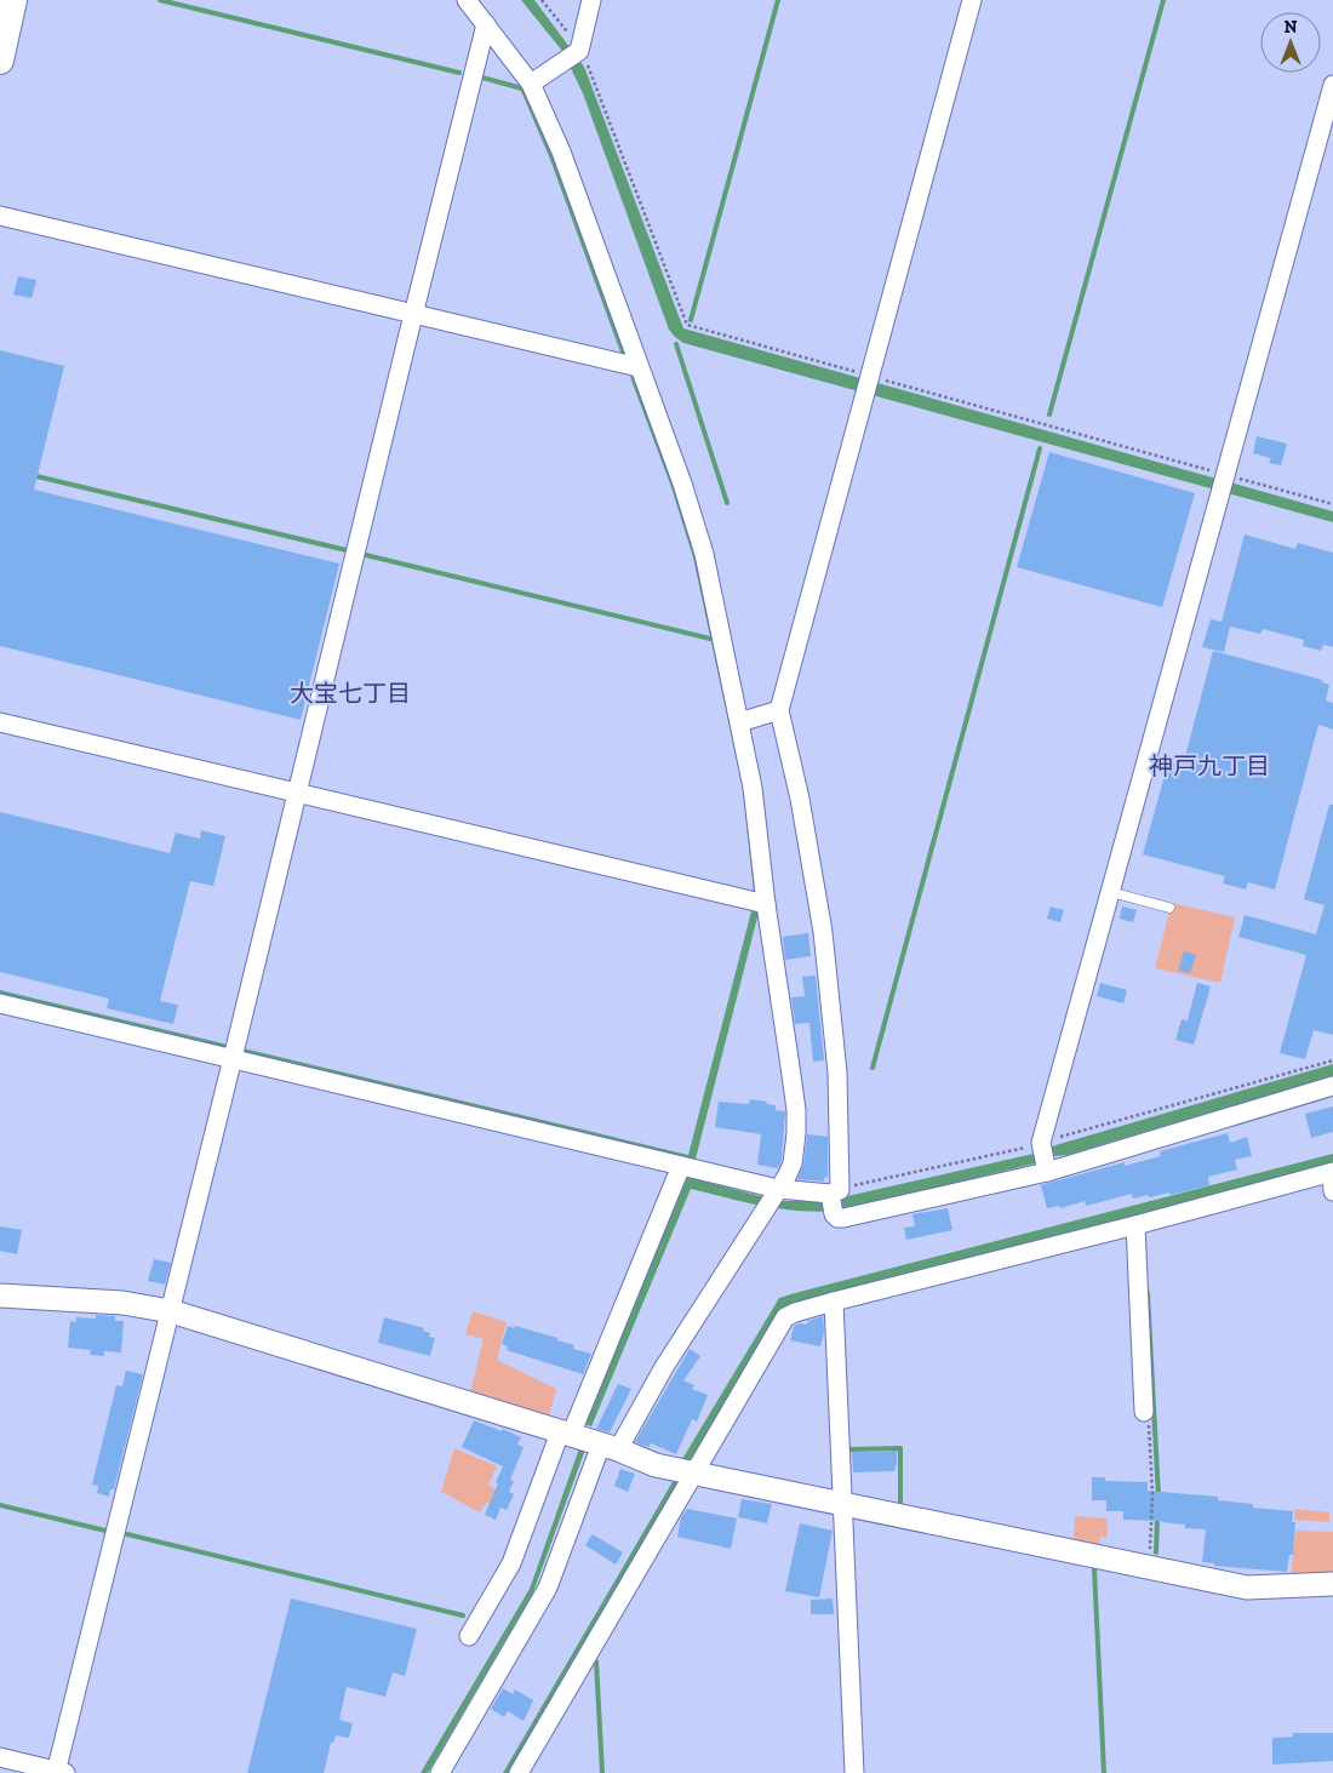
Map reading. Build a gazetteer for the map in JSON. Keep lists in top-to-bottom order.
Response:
{
  "districts": ["大宝七丁目", "神戸九丁目"],
  "north": "top"
}
